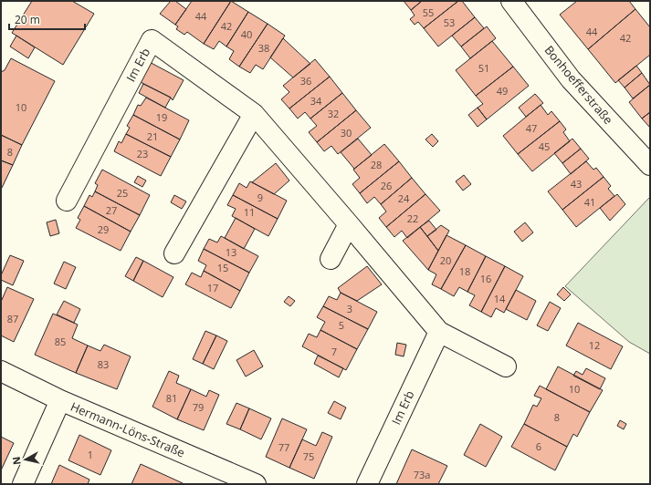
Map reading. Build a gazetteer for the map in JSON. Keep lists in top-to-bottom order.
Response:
{
  "streets": {
    "street": ["Im Erb", "Bonhoefferstraße", "Hermann-Löns-Straße"]
  },
  "house_numbers": [
    "55",
    "44",
    "53",
    "42",
    "44",
    "40",
    "42",
    "38",
    "51",
    "36",
    "49",
    "34",
    "10",
    "32",
    "19",
    "47",
    "30",
    "21",
    "45",
    "8",
    "23",
    "28",
    "43",
    "26",
    "25",
    "9",
    "24",
    "41",
    "27",
    "11",
    "22",
    "29",
    "13",
    "20",
    "15",
    "18",
    "16",
    "17",
    "14",
    "3",
    "87",
    "5",
    "85",
    "12",
    "7",
    "83",
    "10",
    "81",
    "79",
    "8",
    "6",
    "77",
    "1",
    "75",
    "73a"
  ],
  "scale_bar": "20 m",
  "north": "left"
}
